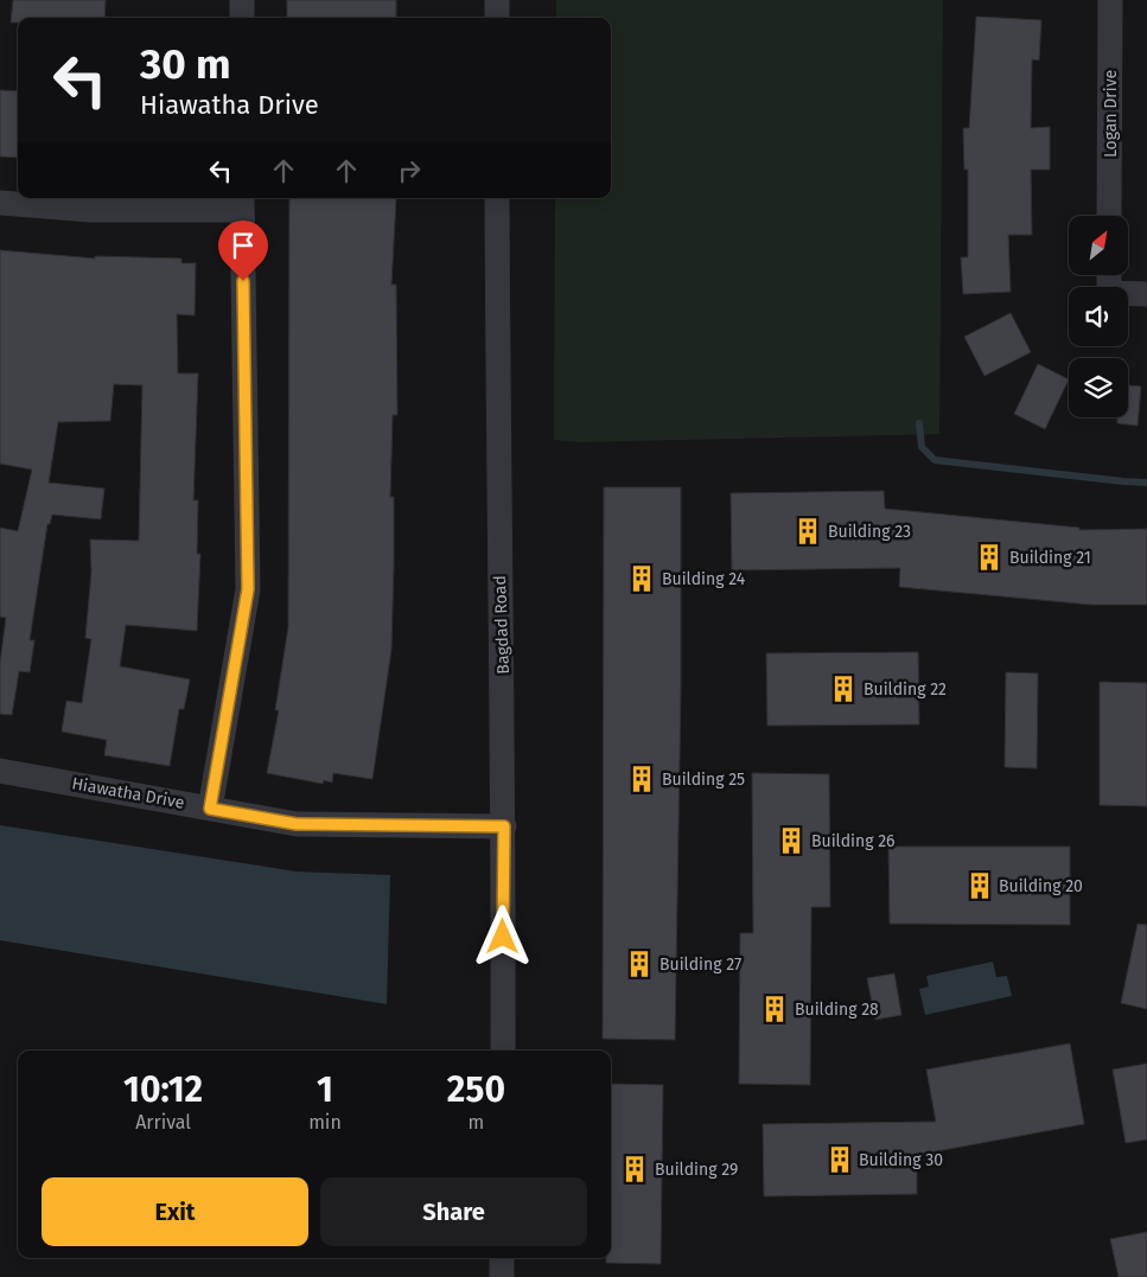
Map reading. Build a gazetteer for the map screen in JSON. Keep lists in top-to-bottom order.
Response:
{
  "streets": {
    "street": ["Logan Drive", "Bagdad Road", "Hiawatha Drive"]
  },
  "crossings": [
    ["Bagdad Road", "Hiawatha Drive"]
  ],
  "places": {
    "building": [
      "Building 23",
      "Building 21",
      "Building 24",
      "Building 22",
      "Building 25",
      "Building 26",
      "Building 20",
      "Building 27",
      "Building 28",
      "Building 30",
      "Building 29"
    ]
  },
  "north": "top right",
  "page": {
    "turn": ["30 m", "Hiawatha Drive"],
    "eta": [
      "10:12",
      "Arrival",
      "1",
      "min",
      "250",
      "m"
    ],
    "buttons": ["Exit", "Share"]
  }
}
